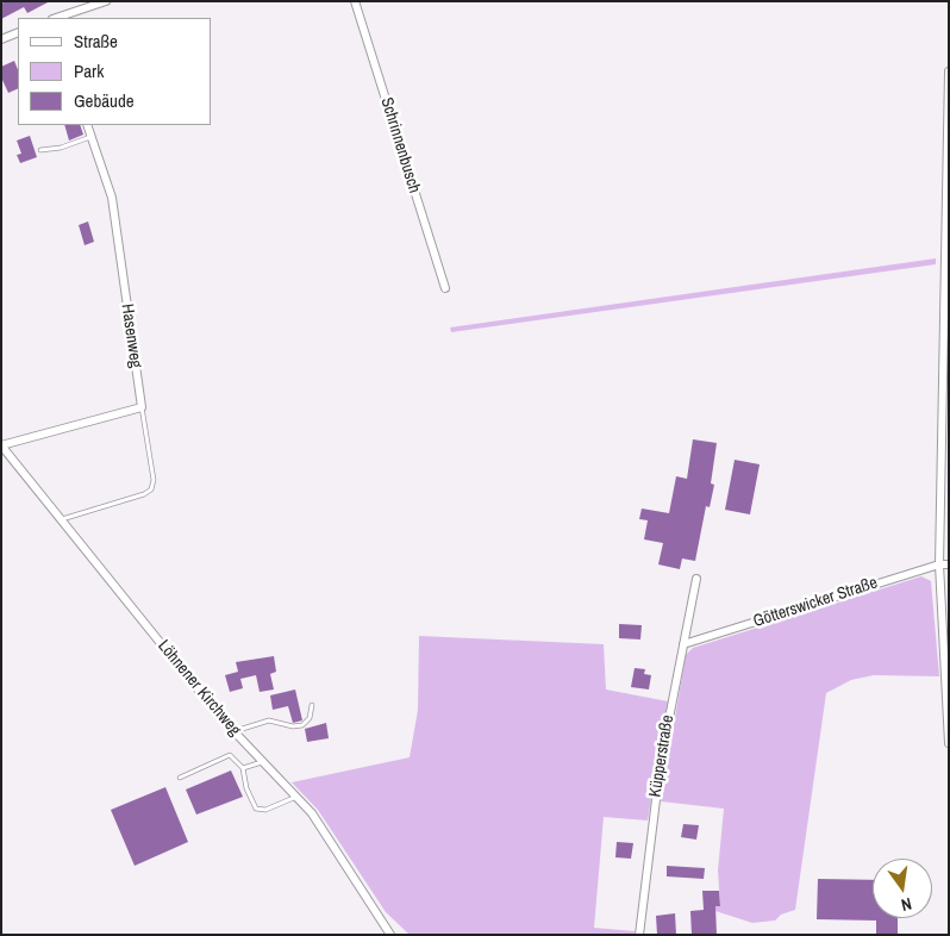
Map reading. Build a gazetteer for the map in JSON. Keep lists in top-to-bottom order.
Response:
{
  "streets": {
    "street": [
      "Schrinnenbusch",
      "Hasenweg",
      "Götterswicker Straße",
      "Löhnener Kirchweg",
      "Küpperstraße"
    ]
  },
  "crossings": [
    ["Götterswicker Straße", "Küpperstraße"]
  ],
  "legend": ["Straße", "Park", "Gebäude"],
  "north": "bottom"
}
